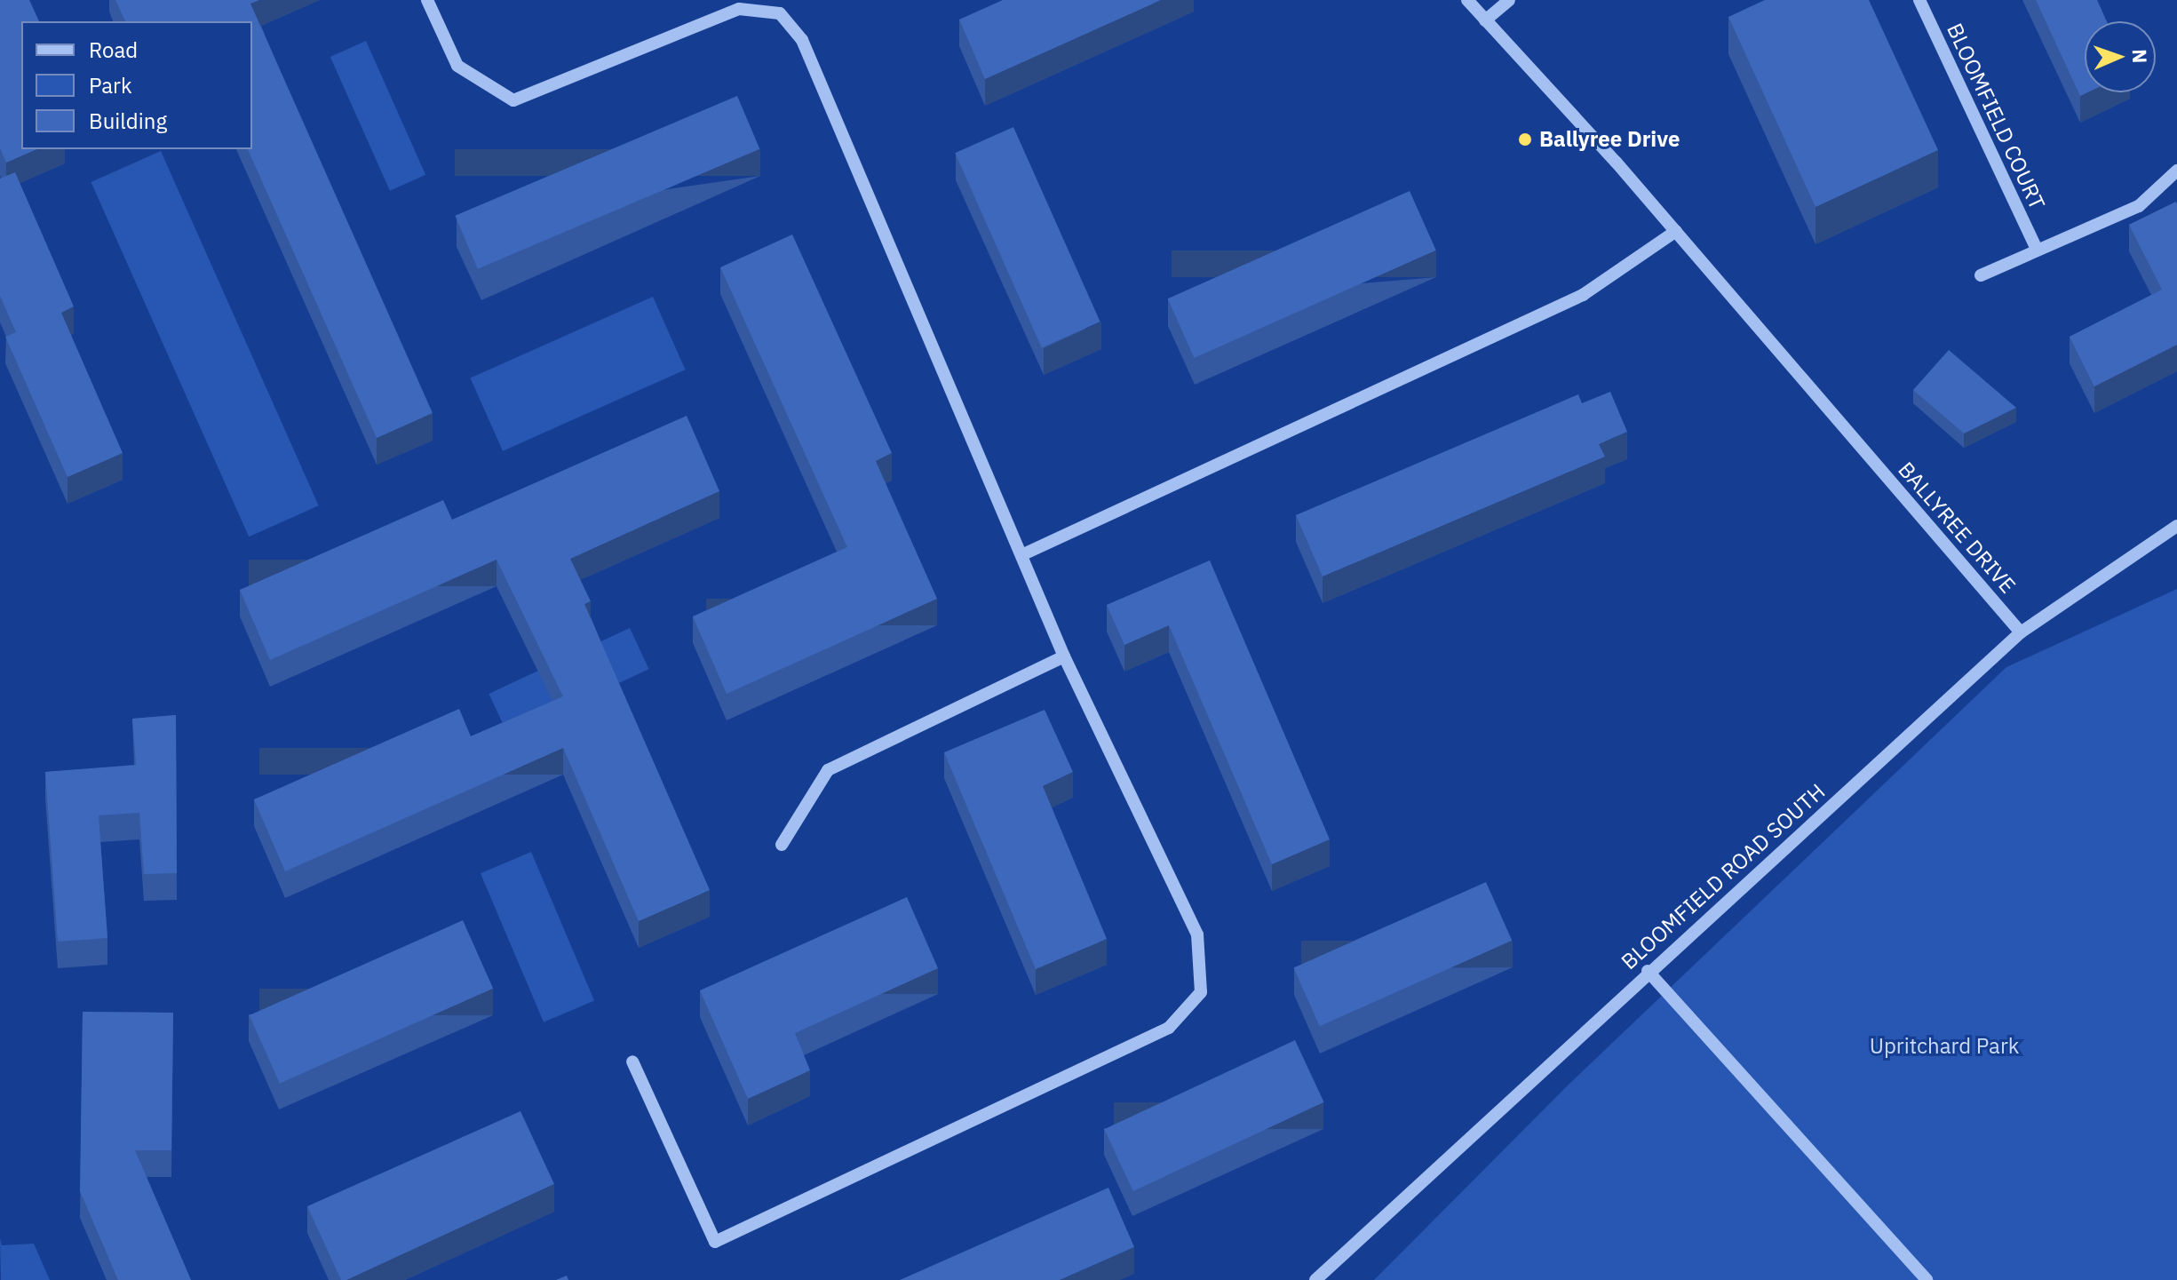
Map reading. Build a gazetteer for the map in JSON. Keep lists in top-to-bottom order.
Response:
{
  "streets": {
    "street": ["BLOOMFIELD COURT", "BALLYREE DRIVE", "BLOOMFIELD ROAD SOUTH"]
  },
  "crossings": [
    ["BALLYREE DRIVE", "BLOOMFIELD ROAD SOUTH"]
  ],
  "parks": ["Upritchard Park"],
  "places": ["Ballyree Drive"],
  "legend": ["Road", "Park", "Building"],
  "north": "right"
}
